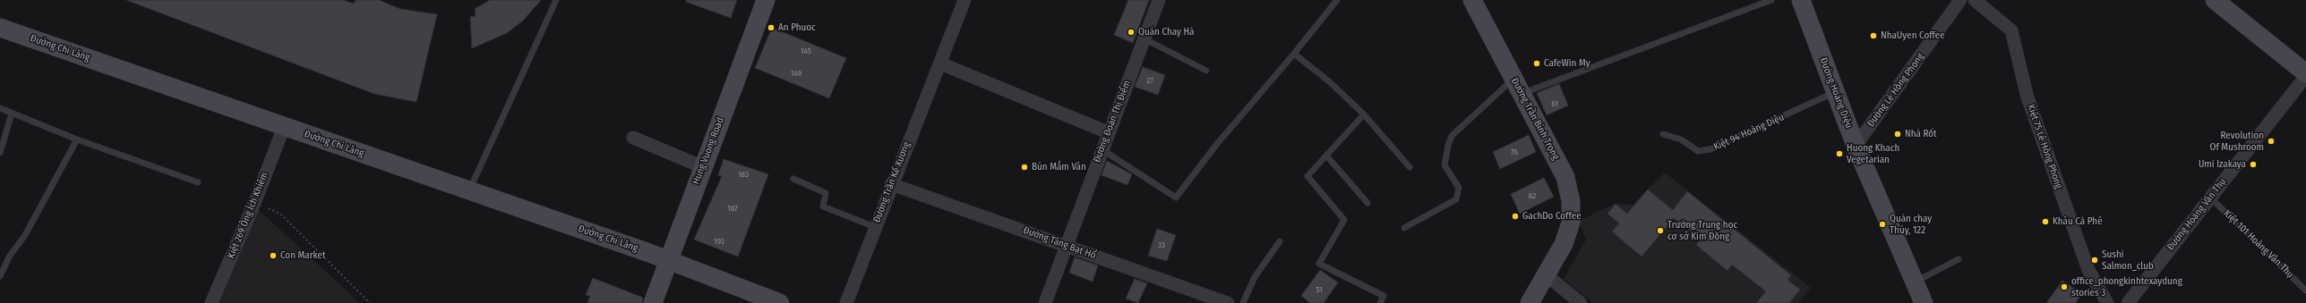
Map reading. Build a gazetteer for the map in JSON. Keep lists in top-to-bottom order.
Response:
{
  "streets": {
    "street": [
      "Đường Chi Lăng",
      "Đường Lê Hồng Phong",
      "Đường Hoàng Diệu",
      "Đường Trần Bình Trọng",
      "Đường Đoàn Thị Điểm",
      "Kiệt 75 Lê Hồng Phong",
      "Hung Vuong Road",
      "Đường Trần Kế Xương",
      "Đường Hoàng Văn Thụ",
      "Kiệt 269 Ông Ích Khiêm",
      "Đường Tăng Bạt Hổ"
    ],
    "lane": ["Kiệt 94 Hoàng Diệu", "Kiệt 101 Hoàng Văn Thụ"]
  },
  "crossings": [
    ["Đường Chi Lăng", "Hung Vuong Road"],
    ["Đường Chi Lăng", "Kiệt 269 Ông Ích Khiêm"],
    ["Đường Lê Hồng Phong", "Đường Hoàng Diệu"],
    ["Đường Hoàng Diệu", "Kiệt 94 Hoàng Diệu"],
    ["Đường Đoàn Thị Điểm", "Đường Tăng Bạt Hổ"],
    ["Đường Trần Kế Xương", "Đường Tăng Bạt Hổ"],
    ["Đường Hoàng Văn Thụ", "Kiệt 101 Hoàng Văn Thụ"]
  ],
  "places": [
    "An Phuoc",
    "Quán Chay Hà",
    "NhaUyen Coffee",
    "CafeWin My",
    "Nhà Rốt",
    "Revolution Of Mushroom",
    "Huong Khach Vegetarian",
    "Umi Izakaya",
    "Bún Mắm Vân",
    "GachDo Coffee",
    "Khâu Cà Phê",
    "Quán chay Thúy, 122",
    "Trường Trung học cơ sở Kim Đồng",
    "Con Market",
    "Sushi Salmon_club",
    "office_phongkinhtexaydung stories 3"
  ],
  "house_numbers": [
    "145",
    "149",
    "27",
    "61",
    "76",
    "183",
    "82",
    "187",
    "193",
    "33",
    "51"
  ]
}
